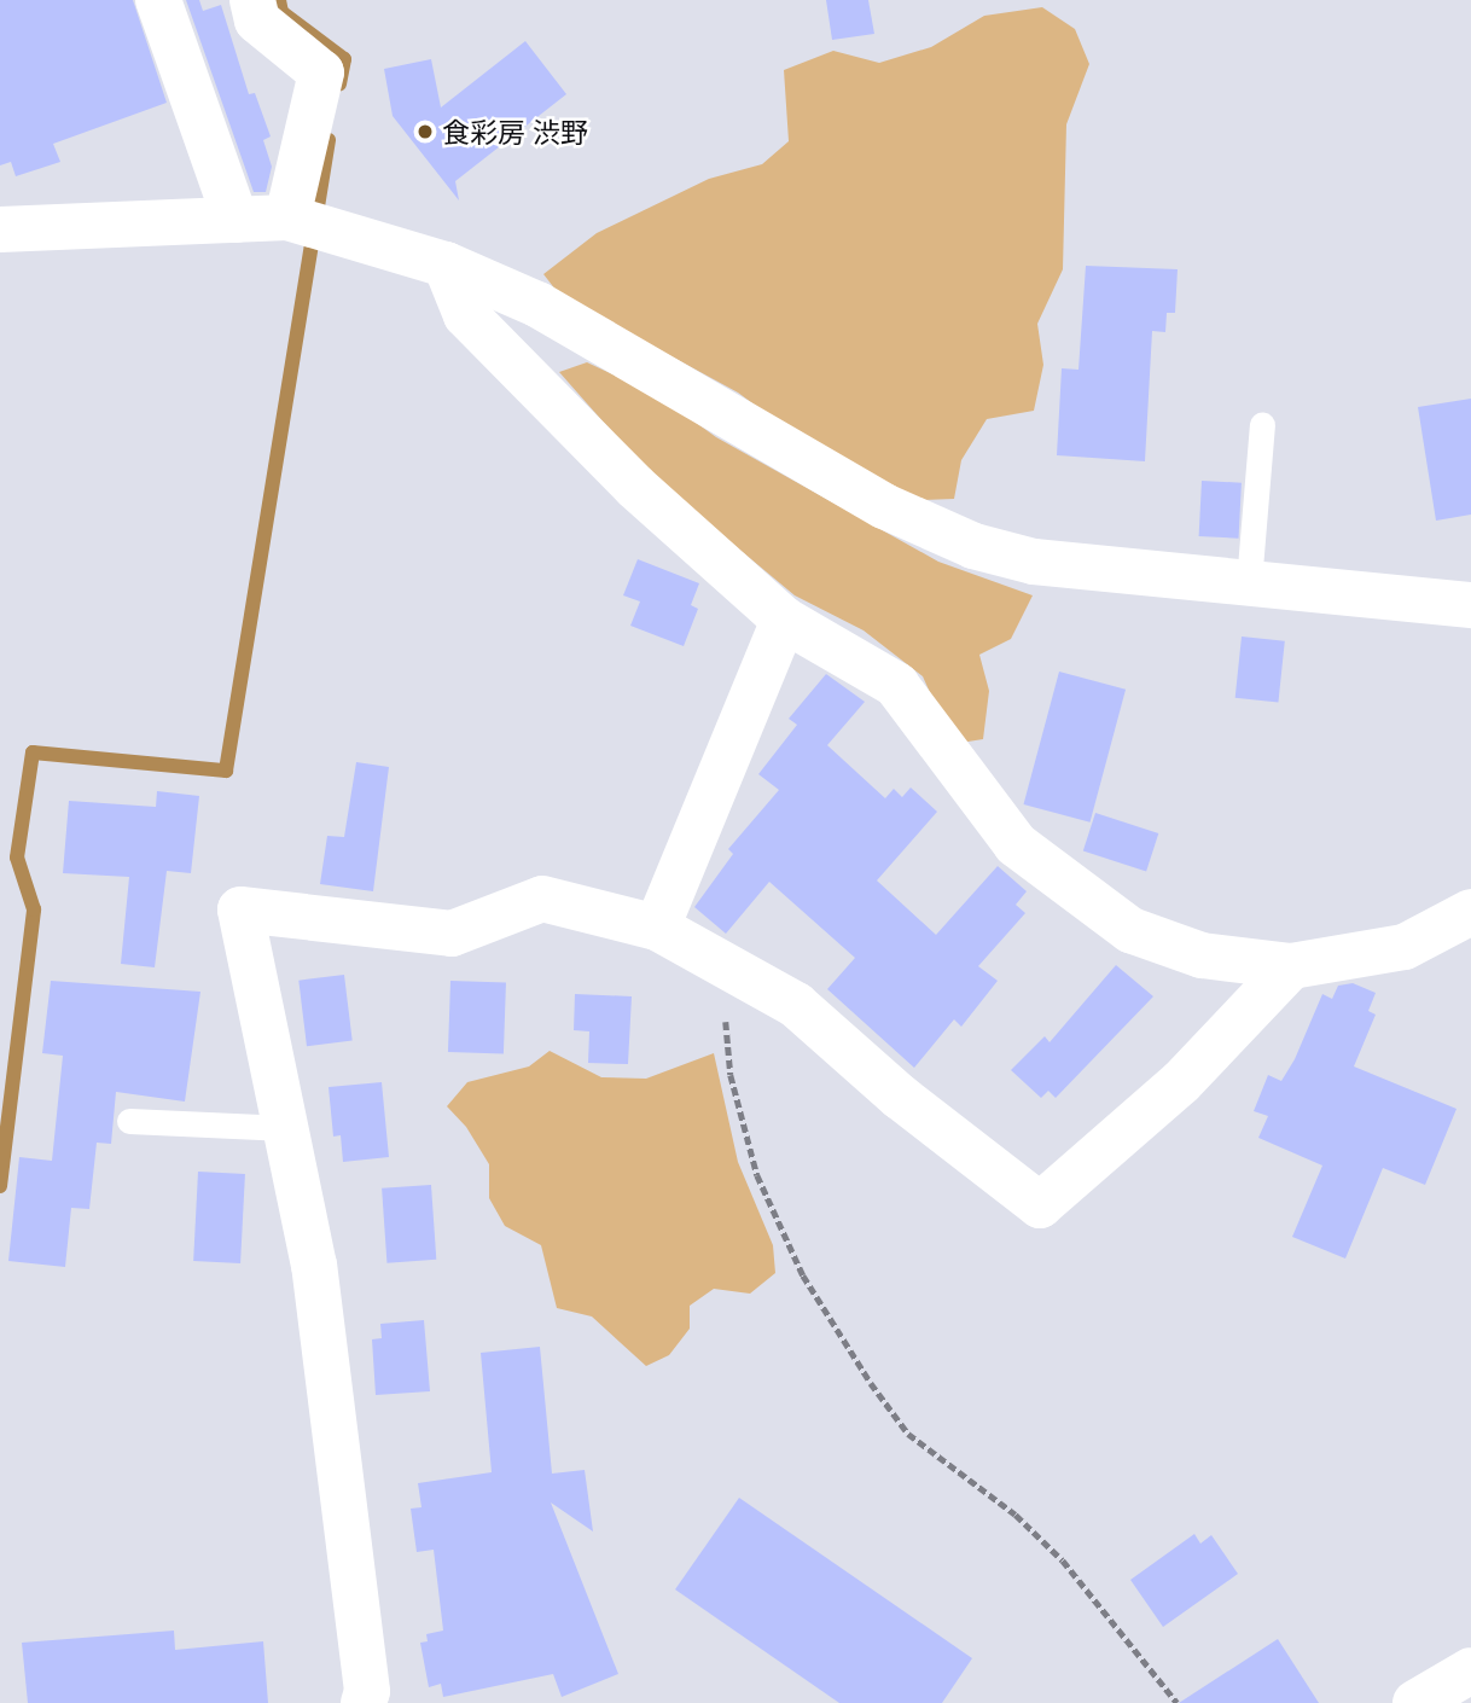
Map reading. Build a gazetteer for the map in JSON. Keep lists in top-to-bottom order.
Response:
{
  "places": ["食彩房 渋野"]
}
